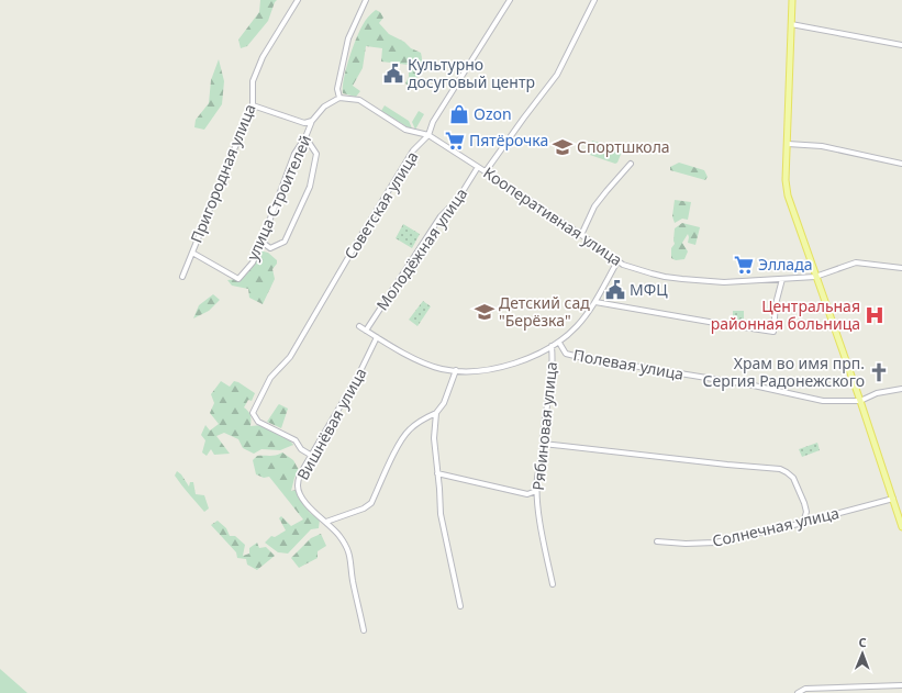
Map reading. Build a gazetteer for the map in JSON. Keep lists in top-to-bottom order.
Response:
{
  "streets": {
    "street": [
      "Пригородная улица",
      "улица Строителей",
      "Советская улица",
      "Кооперативная улица",
      "Молодёжная улица",
      "Полевая улица",
      "Вишнёвая улица",
      "Рябиновая улица",
      "Солнечная улица"
    ]
  },
  "crossings": [
    ["Пригородная улица", "улица Строителей"],
    ["улица Строителей", "Кооперативная улица"],
    ["Советская улица", "Кооперативная улица"],
    ["Советская улица", "Вишнёвая улица"],
    ["Кооперативная улица", "Молодёжная улица"]
  ],
  "places": {
    "public building": ["Культурно досуговый центр", "МФЦ"],
    "shop": ["Ozon"],
    "supermarket": ["Пятёрочка", "Эллада"],
    "school or university": ["Спортшкола", "Детский сад \"Берёзка\""],
    "hospital": ["Центральная районная больница"],
    "church": ["Храм во имя прп. Сергия Радонежского"]
  },
  "north": "top"
}
